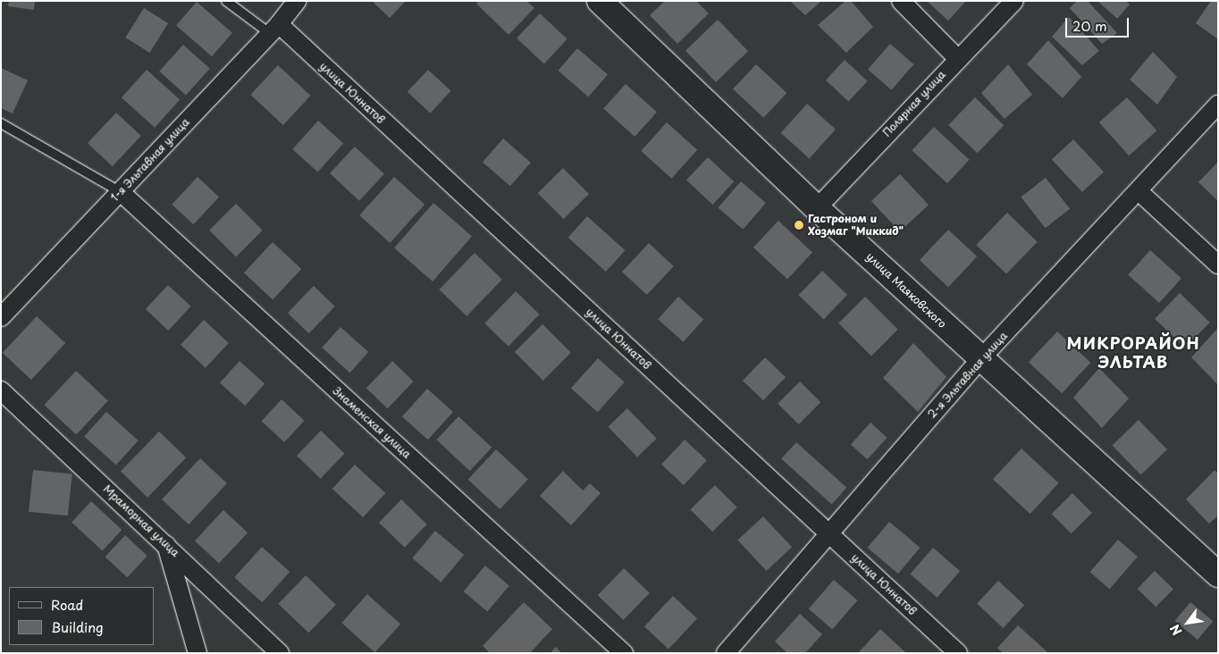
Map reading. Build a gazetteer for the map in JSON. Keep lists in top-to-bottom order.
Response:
{
  "streets": {
    "street": [
      "улица Юннатов",
      "Полярная улица",
      "1-я Эльтавная улица",
      "улица Маяковского",
      "2-я Эльтавная улица",
      "Знаменская улица",
      "Мраморная улица"
    ]
  },
  "crossings": [
    ["улица Юннатов", "1-я Эльтавная улица"],
    ["улица Юннатов", "2-я Эльтавная улица"],
    ["Полярная улица", "улица Маяковского"],
    ["1-я Эльтавная улица", "Знаменская улица"],
    ["улица Маяковского", "2-я Эльтавная улица"]
  ],
  "districts": ["МИКРОРАЙОН ЭЛЬТАВ"],
  "places": ["Гастроном и Хозмаг \"Миккид\""],
  "legend": ["Road", "Building"],
  "scale_bar": "20 m",
  "north": "bottom left"
}
